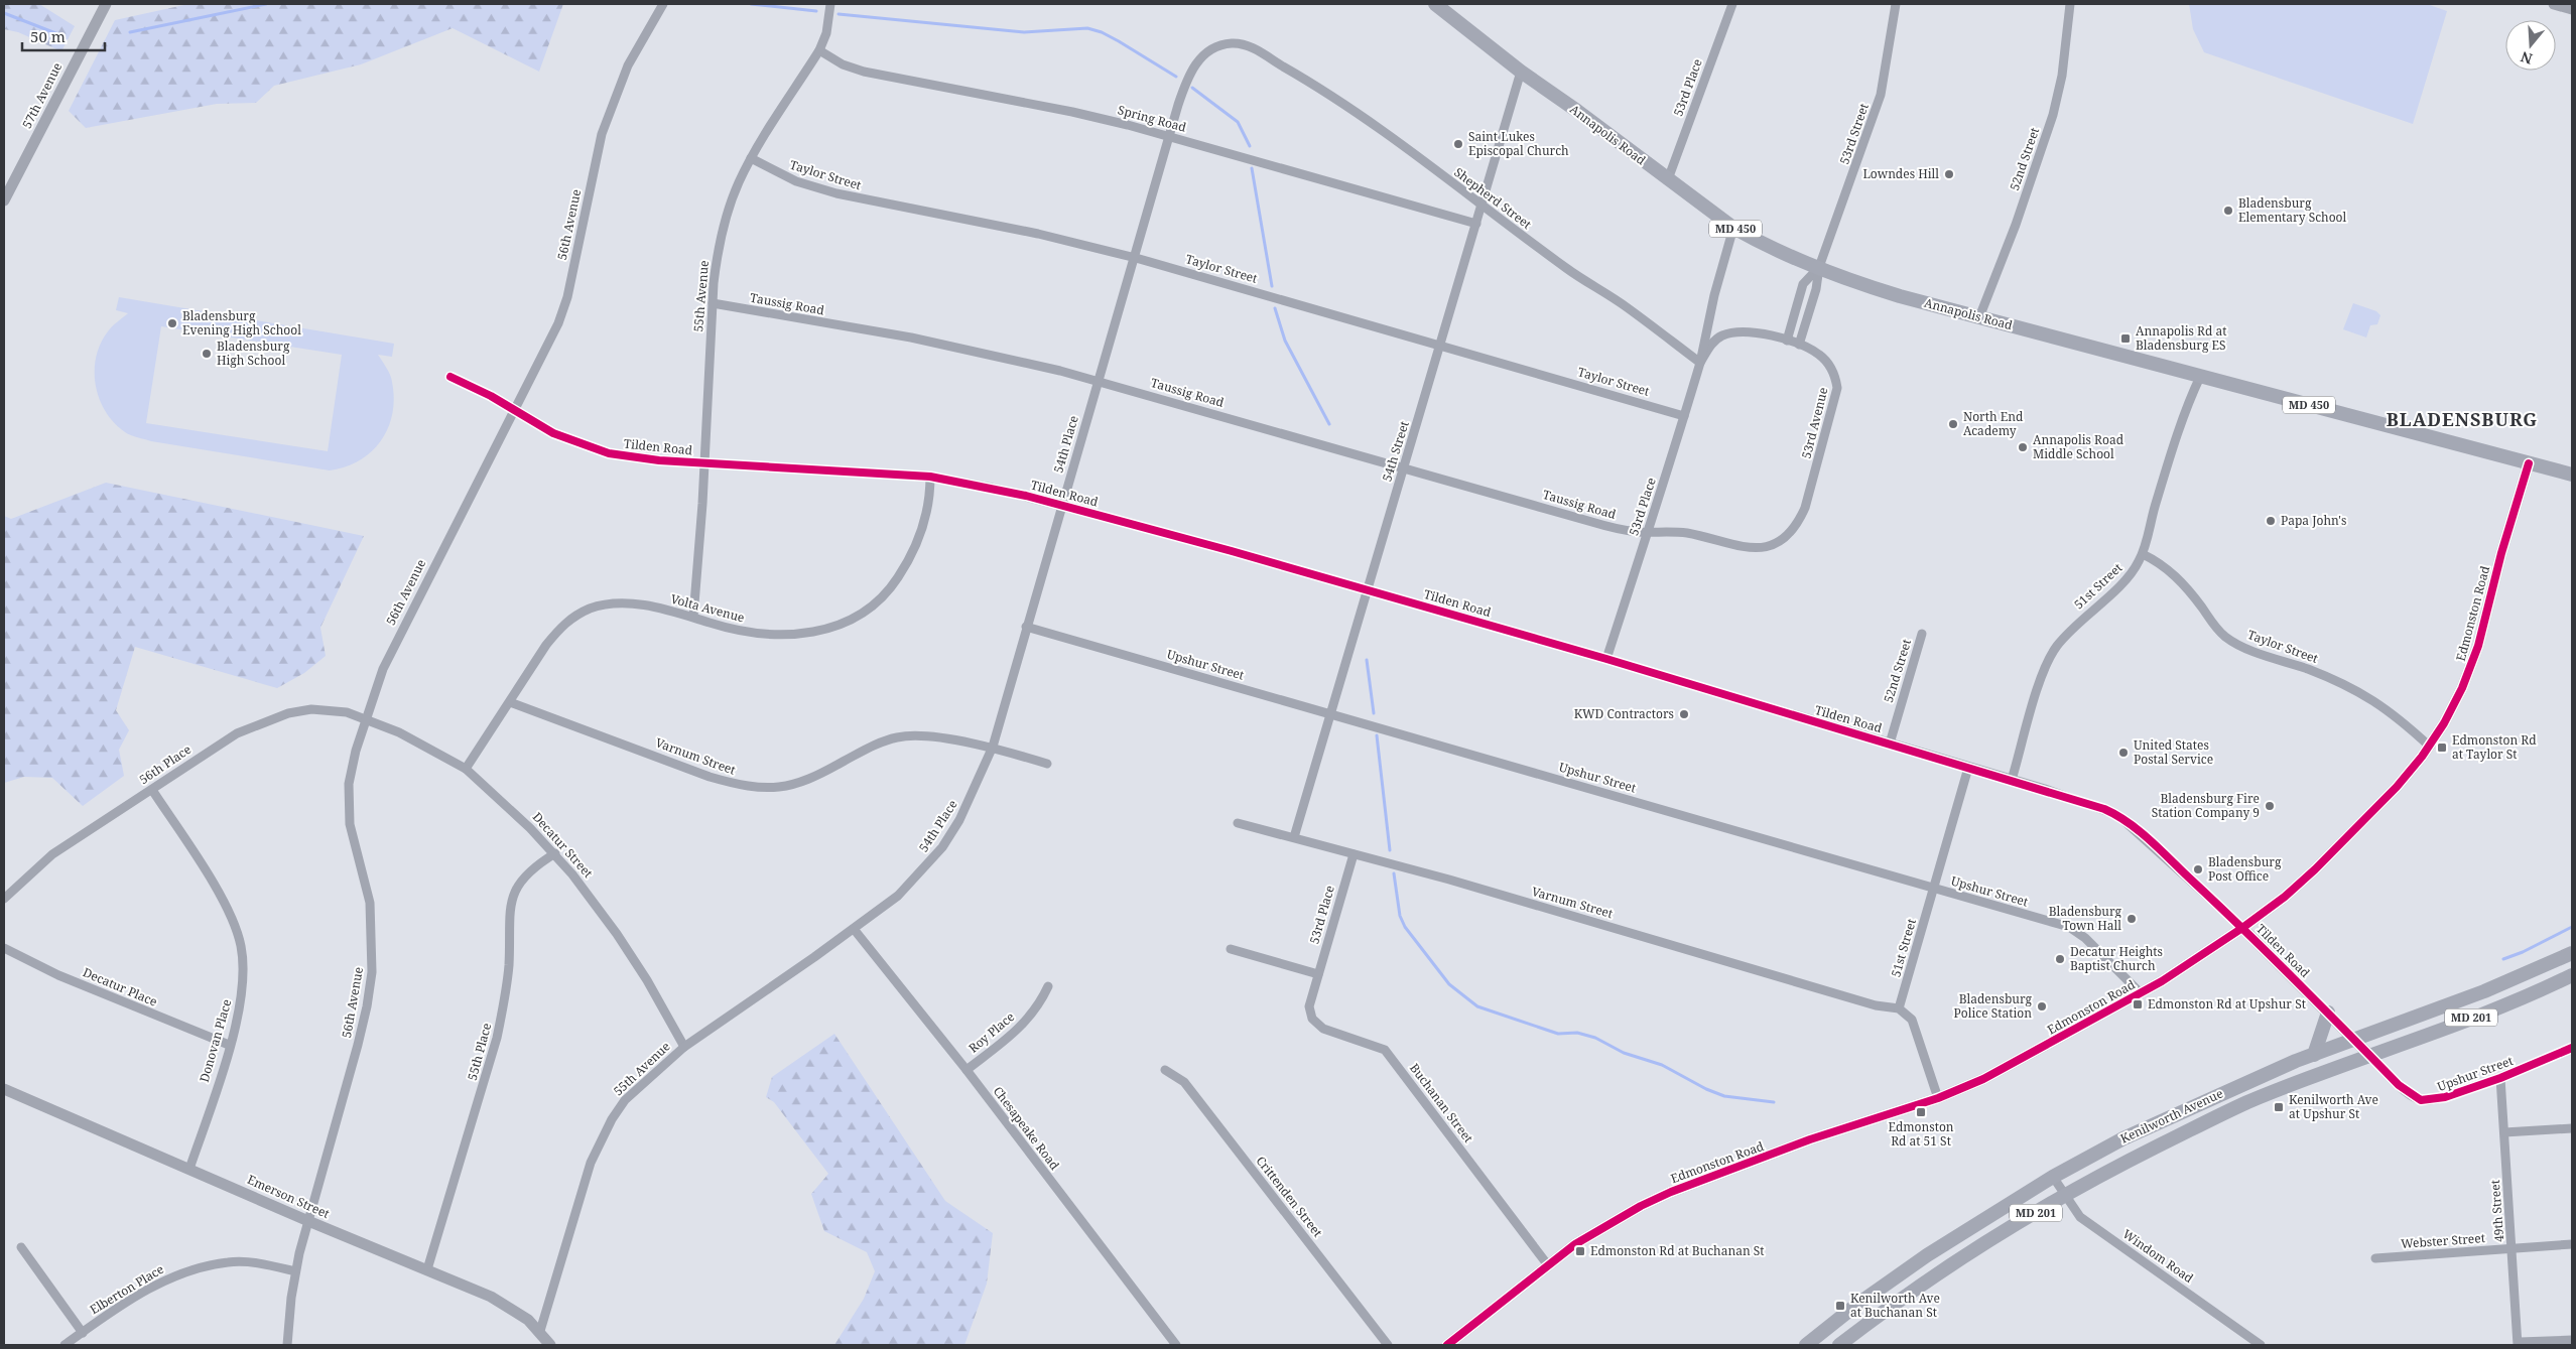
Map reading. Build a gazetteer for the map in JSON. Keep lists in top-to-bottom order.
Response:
{
  "streets": {
    "main road": [
      "Annapolis Road",
      "MD 450",
      "MD 201",
      "Kenilworth Avenue"
    ],
    "street": [
      "53rd Place",
      "57th Avenue",
      "Spring Road",
      "53rd Street",
      "52nd Street",
      "Taylor Street",
      "Shepherd Street",
      "56th Avenue",
      "55th Avenue",
      "Taussig Road",
      "53rd Avenue",
      "54th Place",
      "Tilden Road",
      "54th Street",
      "51st Street",
      "Volta Avenue",
      "Edmonston Road",
      "Upshur Street",
      "Varnum Street",
      "56th Place",
      "Decatur Street",
      "Decatur Place",
      "Roy Place",
      "Donovan Place",
      "55th Place",
      "Buchanan Street",
      "Chesapeake Road",
      "Emerson Street",
      "Crittenden Street",
      "49th Street",
      "Webster Street",
      "Windom Road",
      "Elberton Place"
    ]
  },
  "crossings": [
    ["53rd Place", "Annapolis Road"],
    ["53rd Place", "Taylor Street"],
    ["53rd Place", "Shepherd Street"],
    ["53rd Place", "Taussig Road"],
    ["53rd Place", "53rd Avenue"],
    ["53rd Place", "Tilden Road"],
    ["53rd Place", "Varnum Street"],
    ["53rd Place", "Buchanan Street"],
    ["Spring Road", "55th Avenue"],
    ["Spring Road", "54th Place"],
    ["Spring Road", "54th Street"],
    ["53rd Street", "Annapolis Road"],
    ["Annapolis Road", "52nd Street"],
    ["Annapolis Road", "54th Street"],
    ["Annapolis Road", "51st Street"],
    ["Annapolis Road", "Edmonston Road"],
    ["52nd Street", "Tilden Road"],
    ["Taylor Street", "55th Avenue"],
    ["Taylor Street", "54th Place"],
    ["Taylor Street", "54th Street"],
    ["Taylor Street", "51st Street"],
    ["Taylor Street", "Edmonston Road"],
    ["Shepherd Street", "54th Place"],
    ["Shepherd Street", "54th Street"],
    ["56th Avenue", "Tilden Road"],
    ["56th Avenue", "56th Place"],
    ["56th Avenue", "Decatur Street"],
    ["56th Avenue", "Emerson Street"],
    ["56th Avenue", "Elberton Place"],
    ["55th Avenue", "Taussig Road"],
    ["55th Avenue", "54th Place"],
    ["55th Avenue", "Tilden Road"],
    ["55th Avenue", "Volta Avenue"],
    ["55th Avenue", "Decatur Street"],
    ["55th Avenue", "Chesapeake Road"],
    ["55th Avenue", "Emerson Street"],
    ["Taussig Road", "53rd Avenue"],
    ["Taussig Road", "54th Place"],
    ["Taussig Road", "54th Street"],
    ["54th Place", "Tilden Road"],
    ["54th Place", "Upshur Street"],
    ["54th Place", "Varnum Street"],
    ["54th Place", "Chesapeake Road"],
    ["Tilden Road", "54th Street"],
    ["Tilden Road", "51st Street"],
    ["Tilden Road", "Volta Avenue"],
    ["Tilden Road", "Edmonston Road"],
    ["Tilden Road", "Upshur Street"],
    ["Tilden Road", "Kenilworth Avenue"],
    ["54th Street", "Upshur Street"],
    ["54th Street", "Varnum Street"],
    ["51st Street", "Upshur Street"],
    ["51st Street", "Varnum Street"],
    ["Volta Avenue", "Varnum Street"],
    ["Volta Avenue", "Decatur Street"],
    ["Edmonston Road", "Upshur Street"],
    ["Edmonston Road", "Buchanan Street"],
    ["Upshur Street", "Kenilworth Avenue"],
    ["Upshur Street", "49th Street"],
    ["56th Place", "Decatur Street"],
    ["56th Place", "Donovan Place"],
    ["Decatur Street", "55th Place"],
    ["Decatur Place", "Donovan Place"],
    ["Roy Place", "Chesapeake Road"],
    ["Donovan Place", "Emerson Street"],
    ["55th Place", "Emerson Street"],
    ["Kenilworth Avenue", "Windom Road"],
    ["49th Street", "Webster Street"]
  ],
  "districts": ["BLADENSBURG"],
  "places": {
    "other": [
      "Saint Lukes Episcopal Church",
      "Lowndes Hill",
      "Bladensburg Elementary School",
      "Bladensburg Evening High School",
      "Bladensburg High School",
      "North End Academy",
      "Annapolis Road Middle School",
      "Papa John's",
      "KWD Contractors",
      "United States Postal Service",
      "Bladensburg Fire Station Company 9",
      "Bladensburg Post Office",
      "Bladensburg Town Hall",
      "Decatur Heights Baptist Church",
      "Bladensburg Police Station"
    ],
    "transit": [
      "Annapolis Rd at Bladensburg ES",
      "Edmonston Rd at Taylor St",
      "Edmonston Rd at Upshur St",
      "Kenilworth Ave at Upshur St",
      "Edmonston Rd at 51 St",
      "Edmonston Rd at Buchanan St",
      "Kenilworth Ave at Buchanan St"
    ]
  },
  "scale_bar": "50 m",
  "north": "bottom"
}
